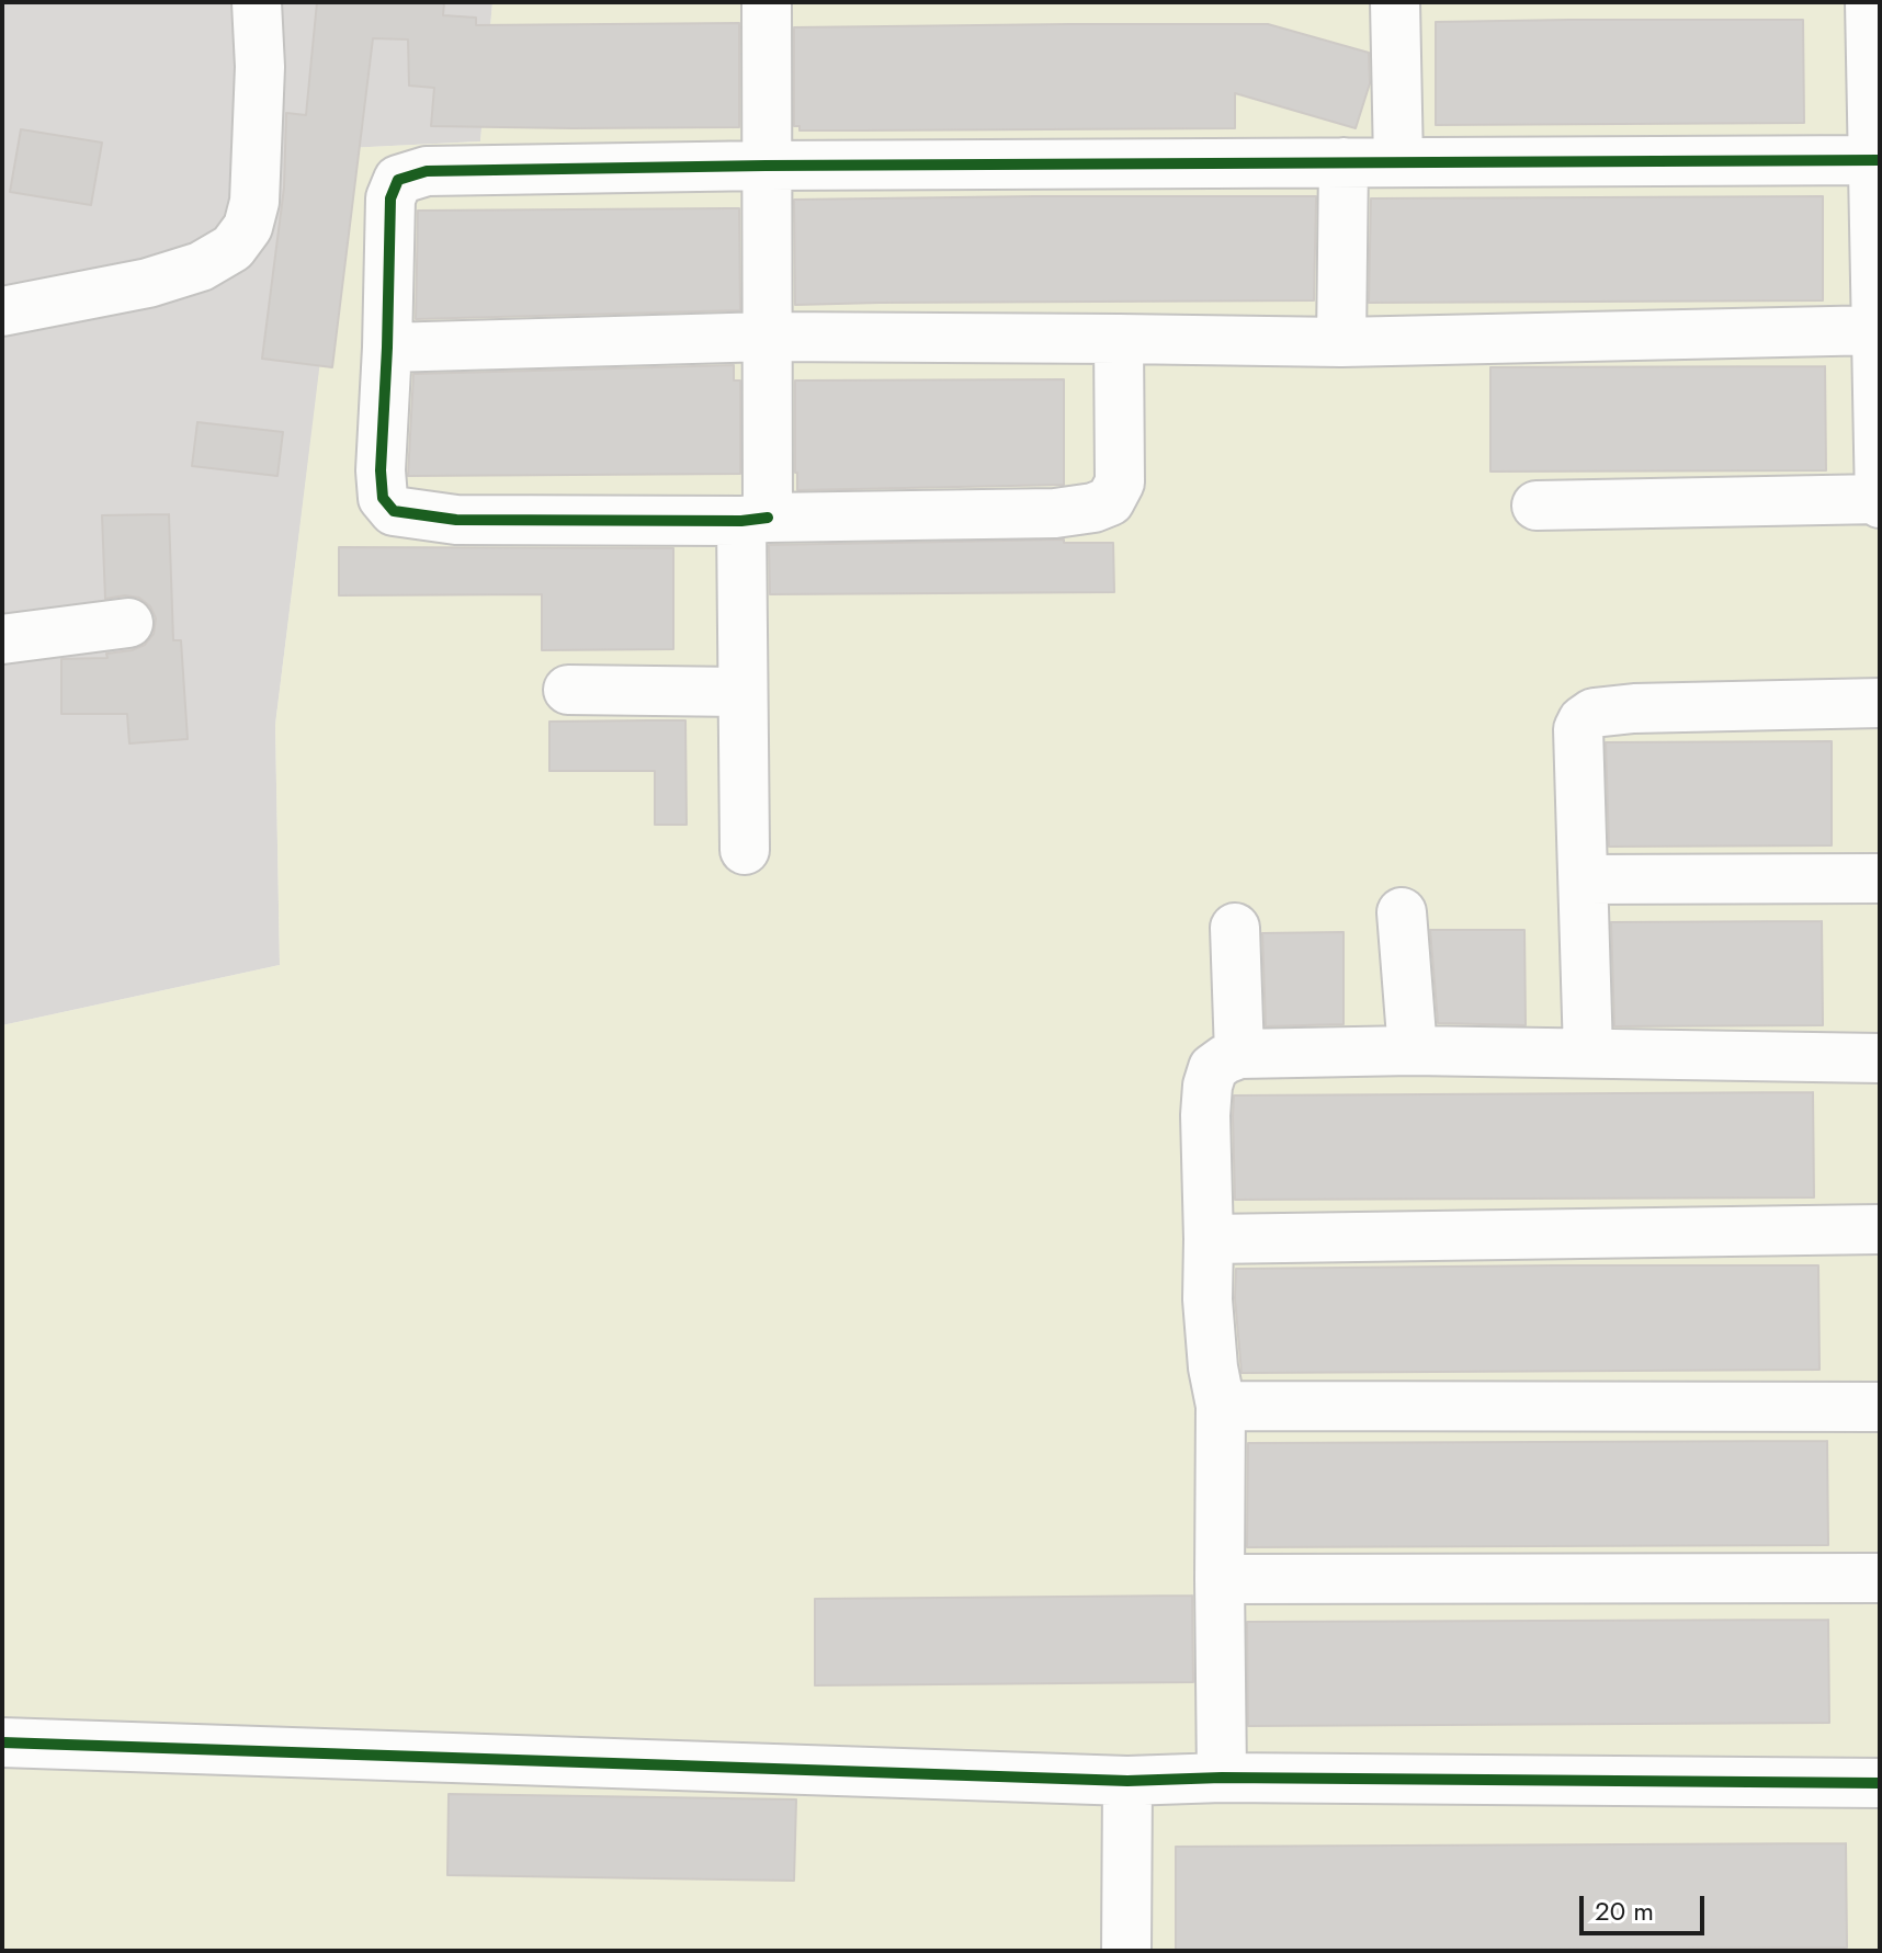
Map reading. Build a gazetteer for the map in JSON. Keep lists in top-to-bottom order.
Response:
{
  "scale_bar": "20 m"
}
